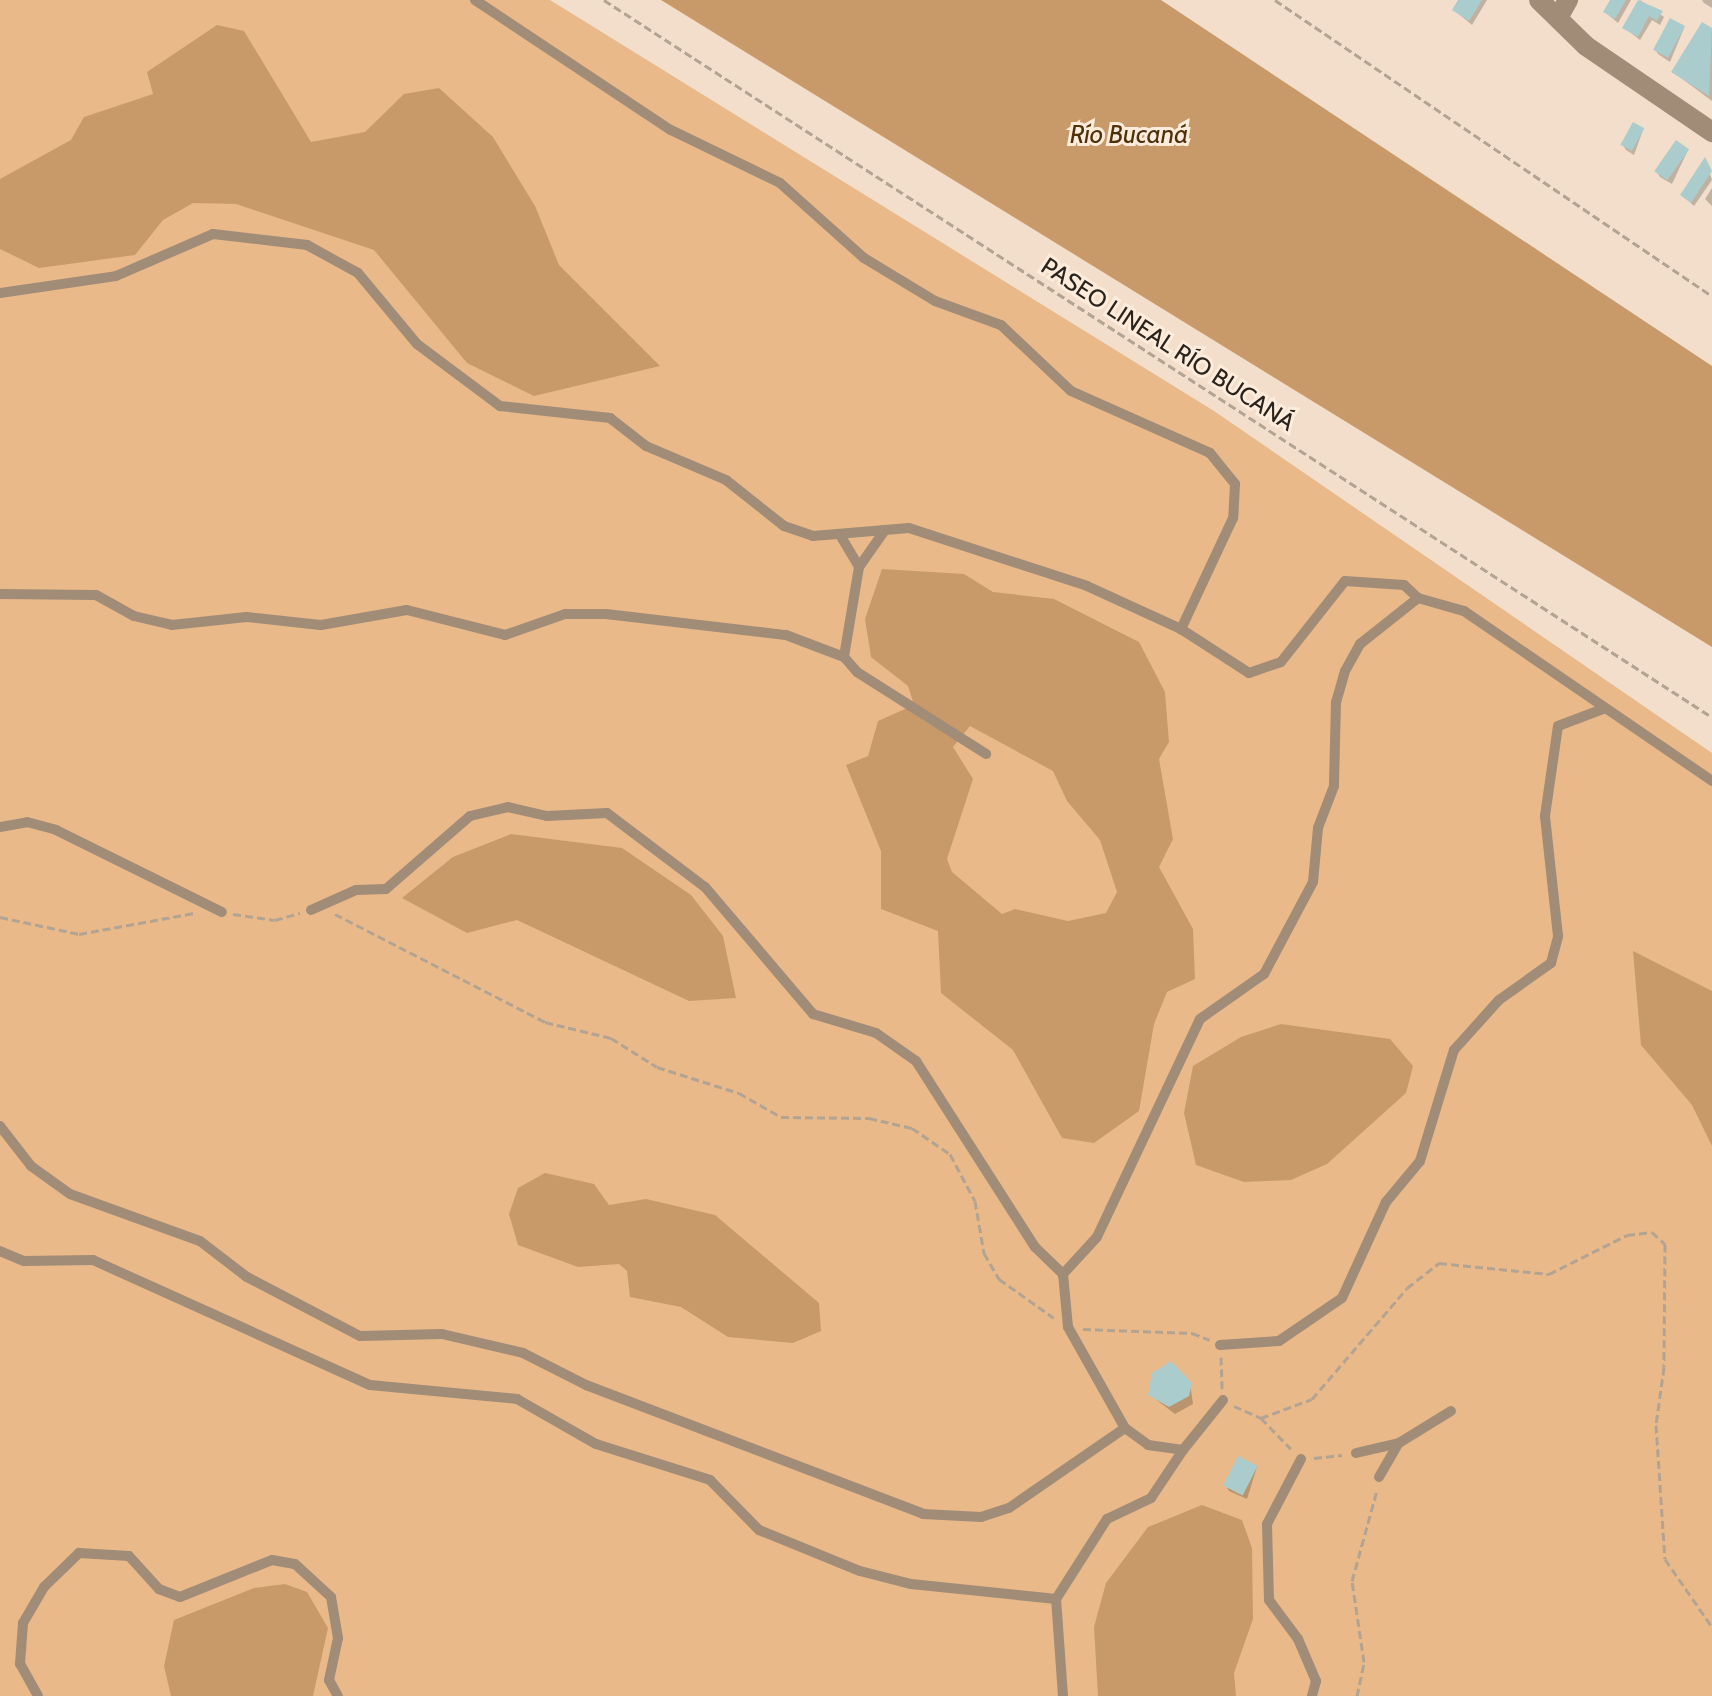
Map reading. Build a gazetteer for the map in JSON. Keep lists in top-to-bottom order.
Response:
{
  "streets": {
    "path": ["PASEO LINEAL RÍO BUCANÁ"]
  },
  "water": ["Río Bucaná"]
}
